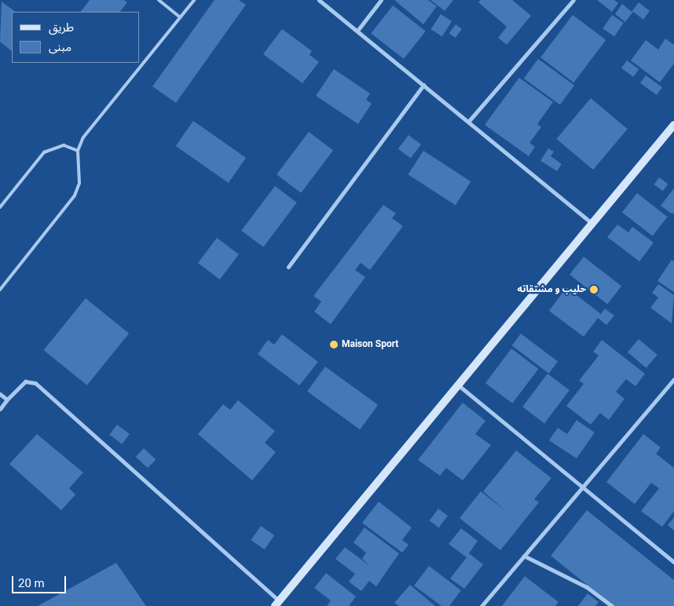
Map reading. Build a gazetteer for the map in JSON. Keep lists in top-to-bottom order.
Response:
{
  "places": ["حليب و مشتقاته", "Maison Sport"],
  "legend": ["طريق", "مبنى"],
  "scale_bar": "20 m"
}
